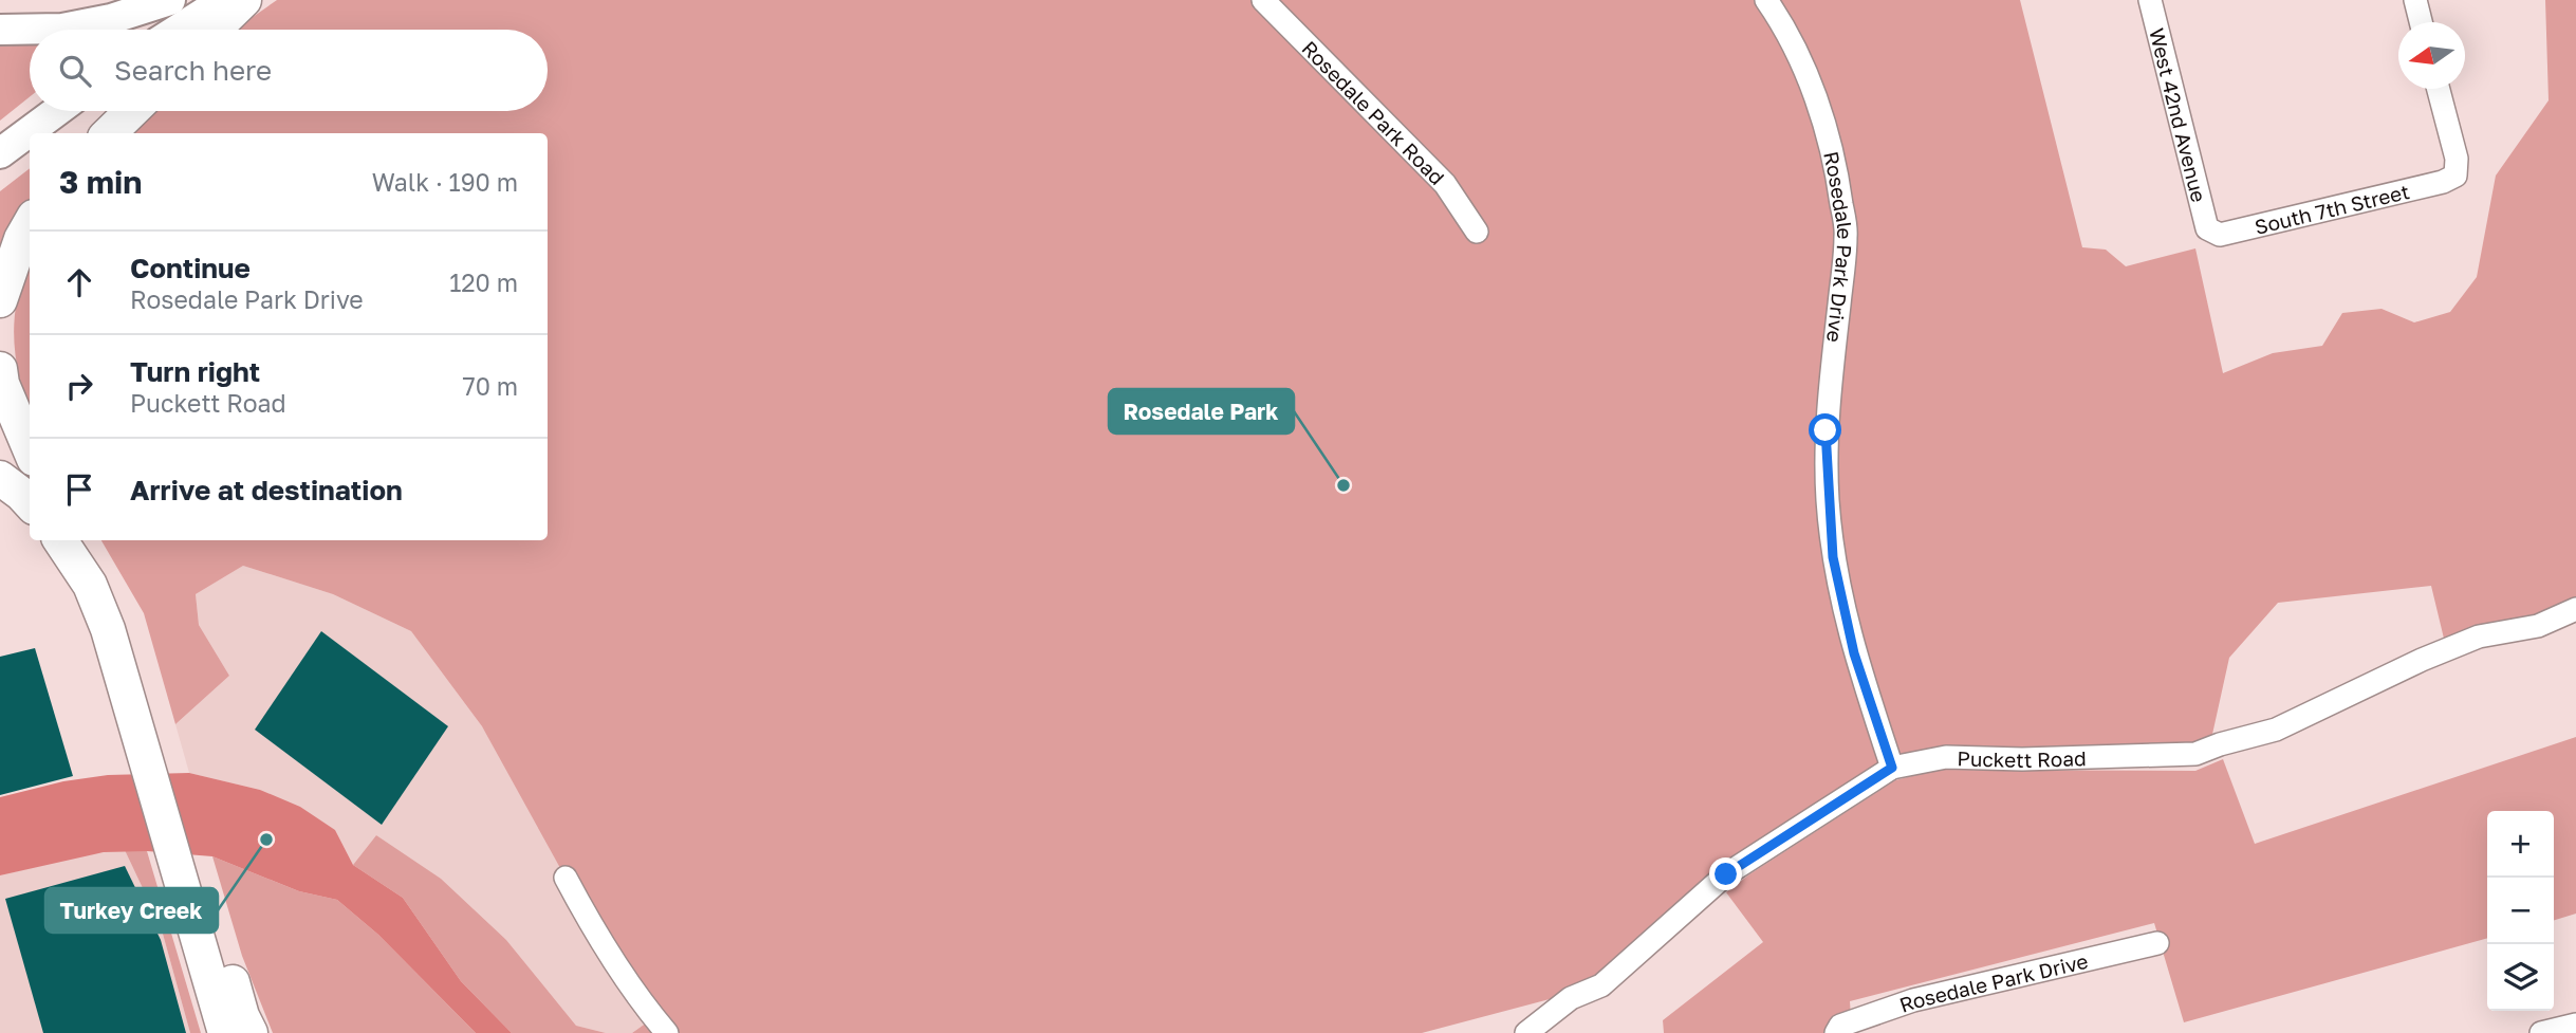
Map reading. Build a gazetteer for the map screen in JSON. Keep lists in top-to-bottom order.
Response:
{
  "streets": {
    "street": [
      "Rosedale Park Road",
      "West 42nd Avenue",
      "South 7th Street",
      "Rosedale Park Drive",
      "Puckett Road"
    ]
  },
  "crossings": [
    ["West 42nd Avenue", "South 7th Street"],
    ["Rosedale Park Drive", "Puckett Road"]
  ],
  "places": ["Rosedale Park", "Turkey Creek"],
  "north": "left",
  "page": {
    "search": "Search here",
    "heading": ["3 min", "Walk · 190 m"],
    "list": [
      ["Continue", "Rosedale Park Drive", "120 m"],
      ["Turn right", "Puckett Road", "70 m"],
      "Arrive at destination"
    ],
    "map_buttons": ["+", "−"]
  }
}
